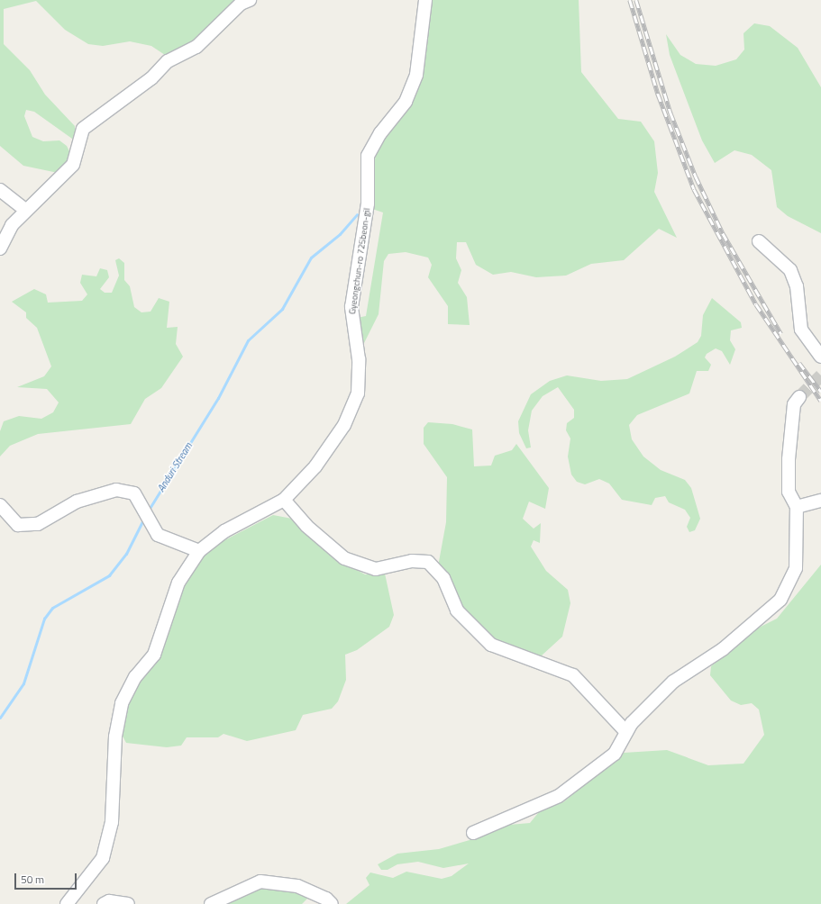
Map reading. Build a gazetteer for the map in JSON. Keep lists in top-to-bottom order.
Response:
{
  "streets": {
    "street": ["Gyeongchun-ro 725beon-gil"]
  },
  "water": ["Anduri Stream"],
  "scale_bar": "50 m"
}
